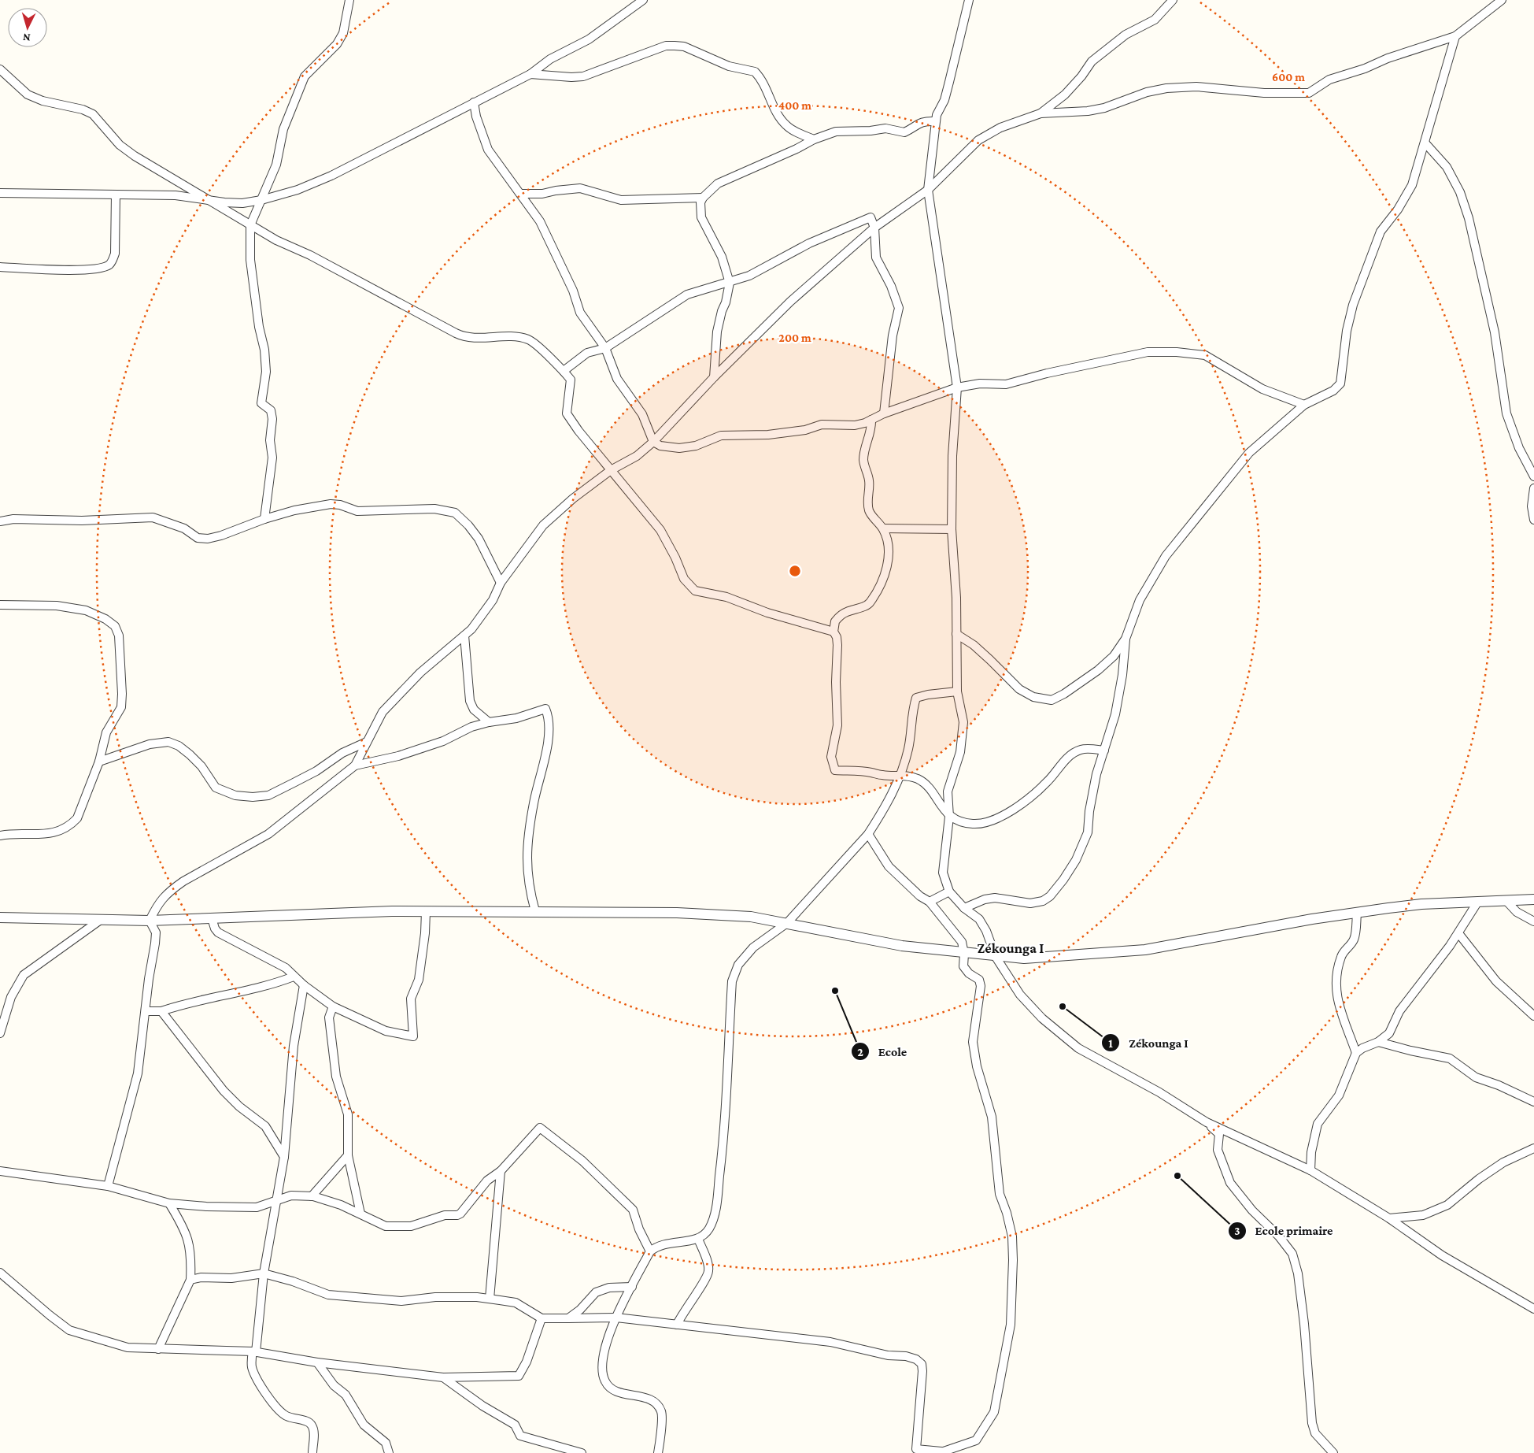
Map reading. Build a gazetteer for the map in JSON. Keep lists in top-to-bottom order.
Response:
{
  "districts": ["Zékounga I"],
  "places": ["Ecole", "Zékounga I", "Ecole primaire"],
  "north": "bottom",
  "rings": ["600 m", "400 m", "200 m"]
}
